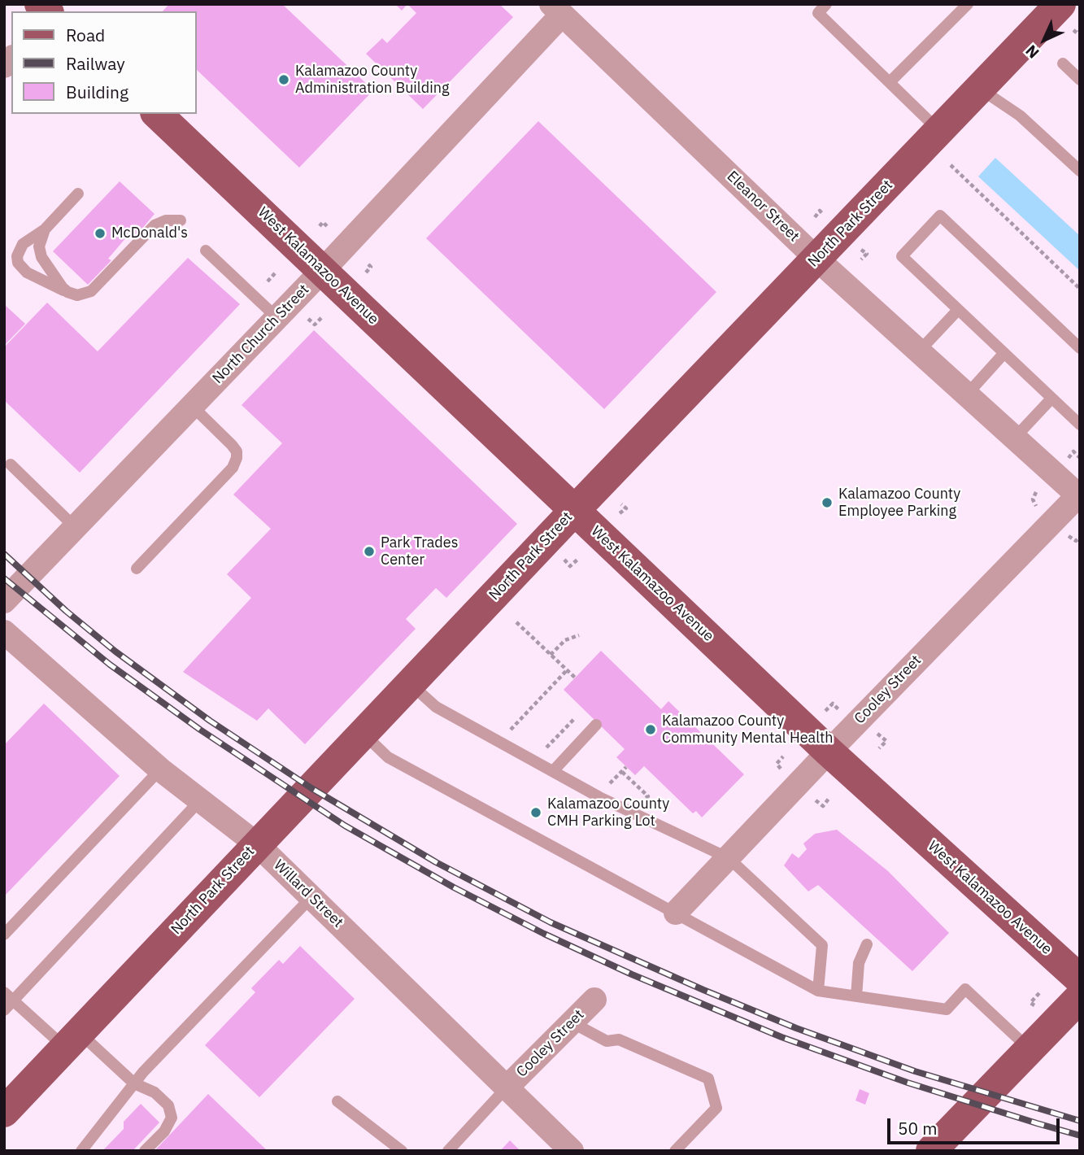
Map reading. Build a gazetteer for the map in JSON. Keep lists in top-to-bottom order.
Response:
{
  "streets": {
    "main road": ["North Park Street", "West Kalamazoo Avenue"],
    "street": [
      "Eleanor Street",
      "North Church Street",
      "Cooley Street",
      "Willard Street"
    ]
  },
  "crossings": [
    ["Eleanor Street", "North Park Street"],
    ["Eleanor Street", "North Church Street"],
    ["Eleanor Street", "Cooley Street"],
    ["North Park Street", "West Kalamazoo Avenue"],
    ["North Park Street", "Willard Street"],
    ["West Kalamazoo Avenue", "North Church Street"],
    ["West Kalamazoo Avenue", "Cooley Street"],
    ["Cooley Street", "Willard Street"]
  ],
  "places": [
    "Kalamazoo County Administration Building",
    "McDonald's",
    "Kalamazoo County Employee Parking",
    "Park Trades Center",
    "Kalamazoo County Community Mental Health",
    "Kalamazoo County CMH Parking Lot"
  ],
  "legend": ["Road", "Railway", "Building"],
  "scale_bar": "50 m",
  "north": "bottom left"
}
